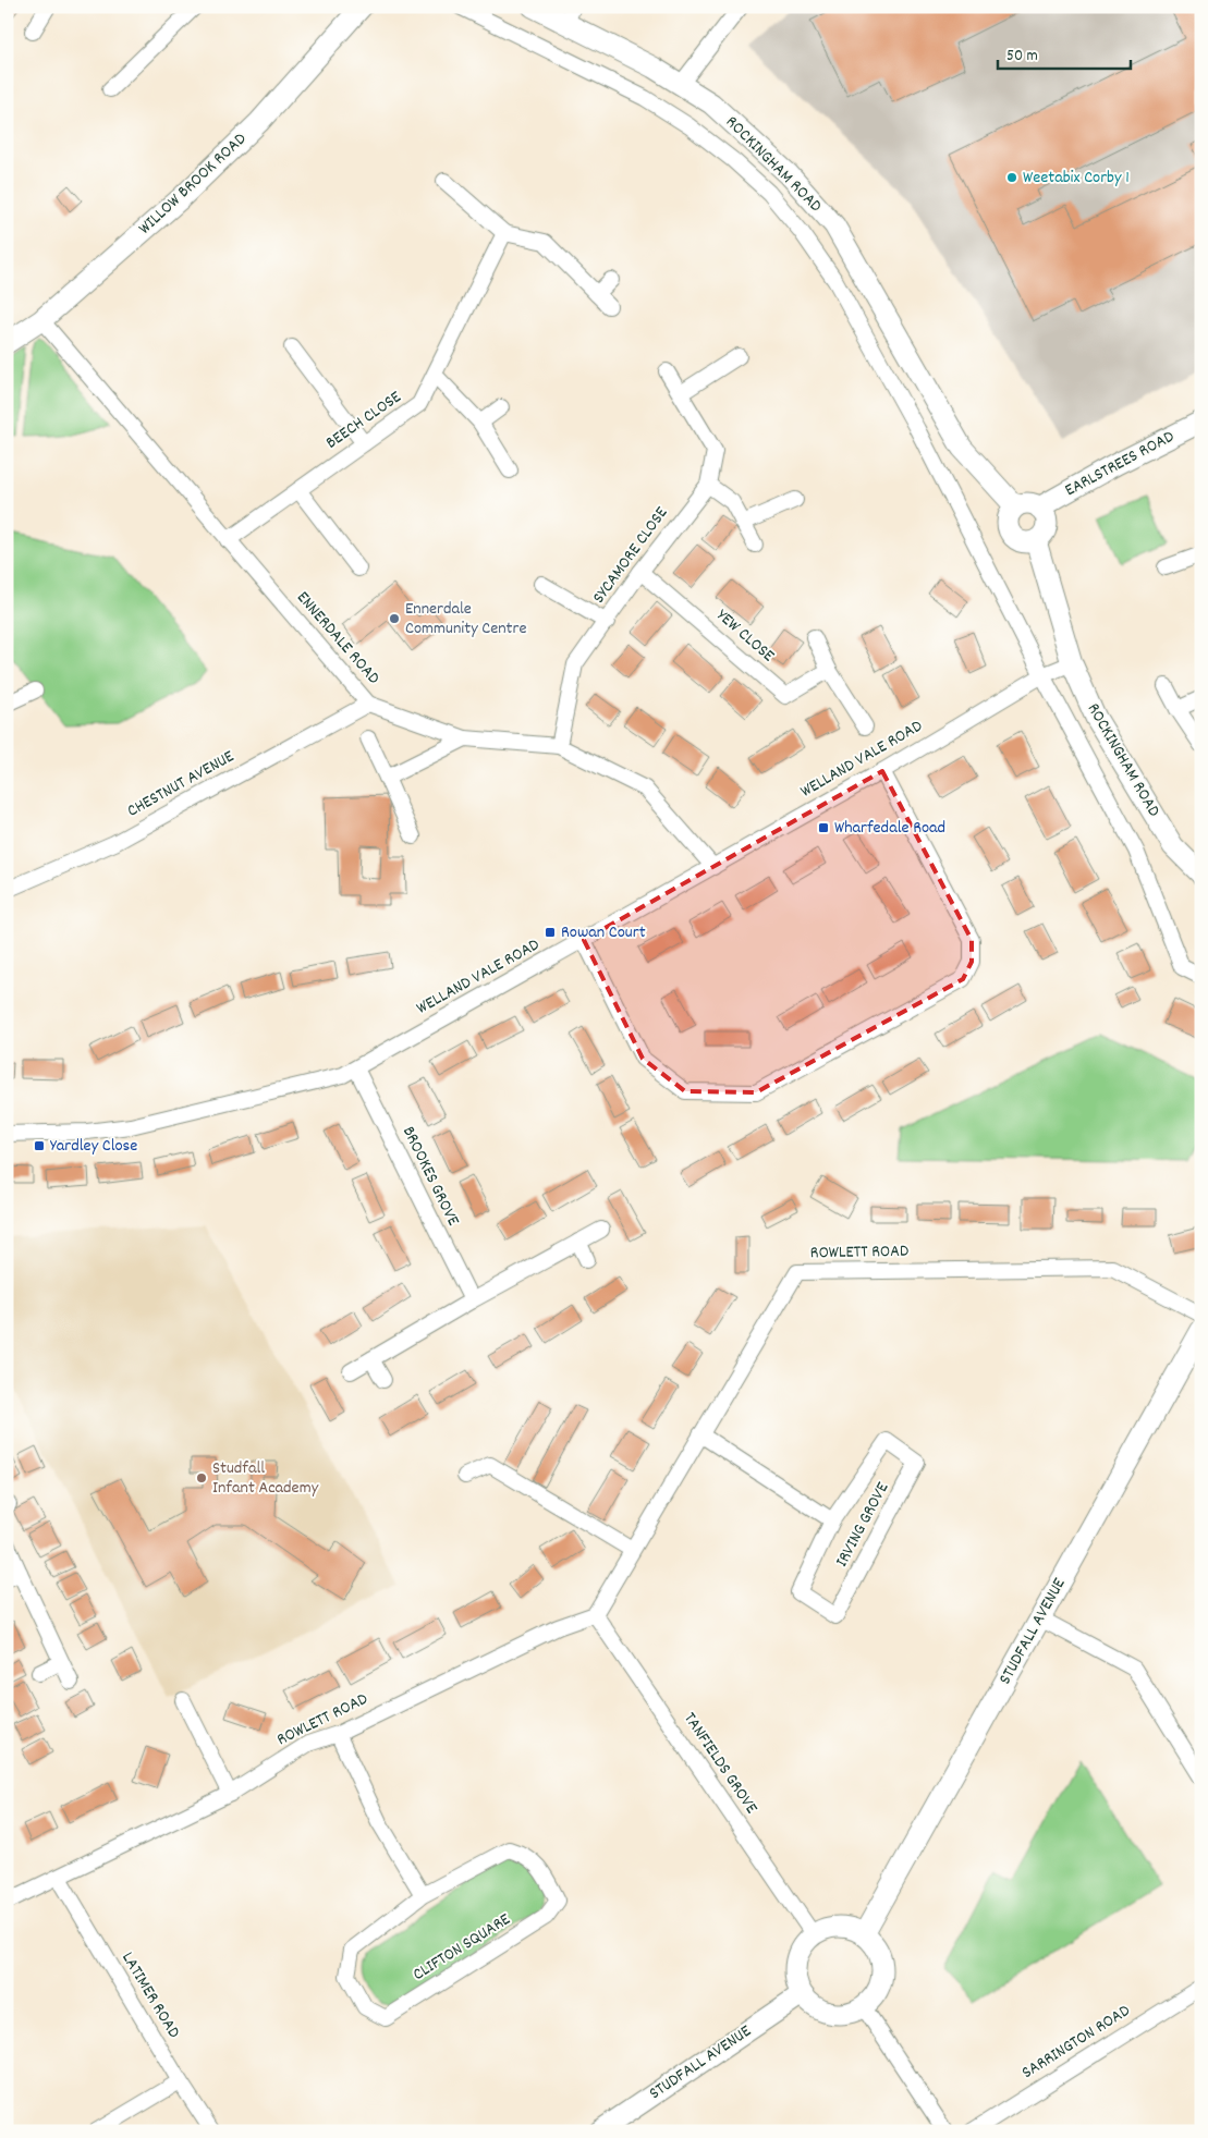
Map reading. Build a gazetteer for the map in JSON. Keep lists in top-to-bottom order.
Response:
{
  "streets": {
    "street": [
      "ROCKINGHAM ROAD",
      "WILLOW BROOK ROAD",
      "BEECH CLOSE",
      "EARLSTREES ROAD",
      "SYCAMORE CLOSE",
      "YEW CLOSE",
      "ENNERDALE ROAD",
      "WELLAND VALE ROAD",
      "CHESTNUT AVENUE",
      "BROOKES GROVE",
      "ROWLETT ROAD",
      "IRVING GROVE",
      "STUDFALL AVENUE",
      "TANFIELDS GROVE",
      "CLIFTON SQUARE",
      "LATIMER ROAD",
      "SARRINGTON ROAD"
    ]
  },
  "crossings": [
    ["ROCKINGHAM ROAD", "EARLSTREES ROAD"],
    ["ROCKINGHAM ROAD", "WELLAND VALE ROAD"],
    ["WILLOW BROOK ROAD", "ENNERDALE ROAD"],
    ["BEECH CLOSE", "ENNERDALE ROAD"],
    ["SYCAMORE CLOSE", "YEW CLOSE"],
    ["SYCAMORE CLOSE", "ENNERDALE ROAD"],
    ["ENNERDALE ROAD", "WELLAND VALE ROAD"],
    ["ENNERDALE ROAD", "CHESTNUT AVENUE"],
    ["WELLAND VALE ROAD", "BROOKES GROVE"],
    ["ROWLETT ROAD", "IRVING GROVE"],
    ["ROWLETT ROAD", "TANFIELDS GROVE"],
    ["ROWLETT ROAD", "LATIMER ROAD"],
    ["STUDFALL AVENUE", "TANFIELDS GROVE"]
  ],
  "places": {
    "other": ["Weetabix Corby 1", "Ennerdale Community Centre", "Studfall Infant Academy"],
    "transit": ["Wharfedale Road", "Rowan Court", "Yardley Close"]
  },
  "scale_bar": "50 m"
}
